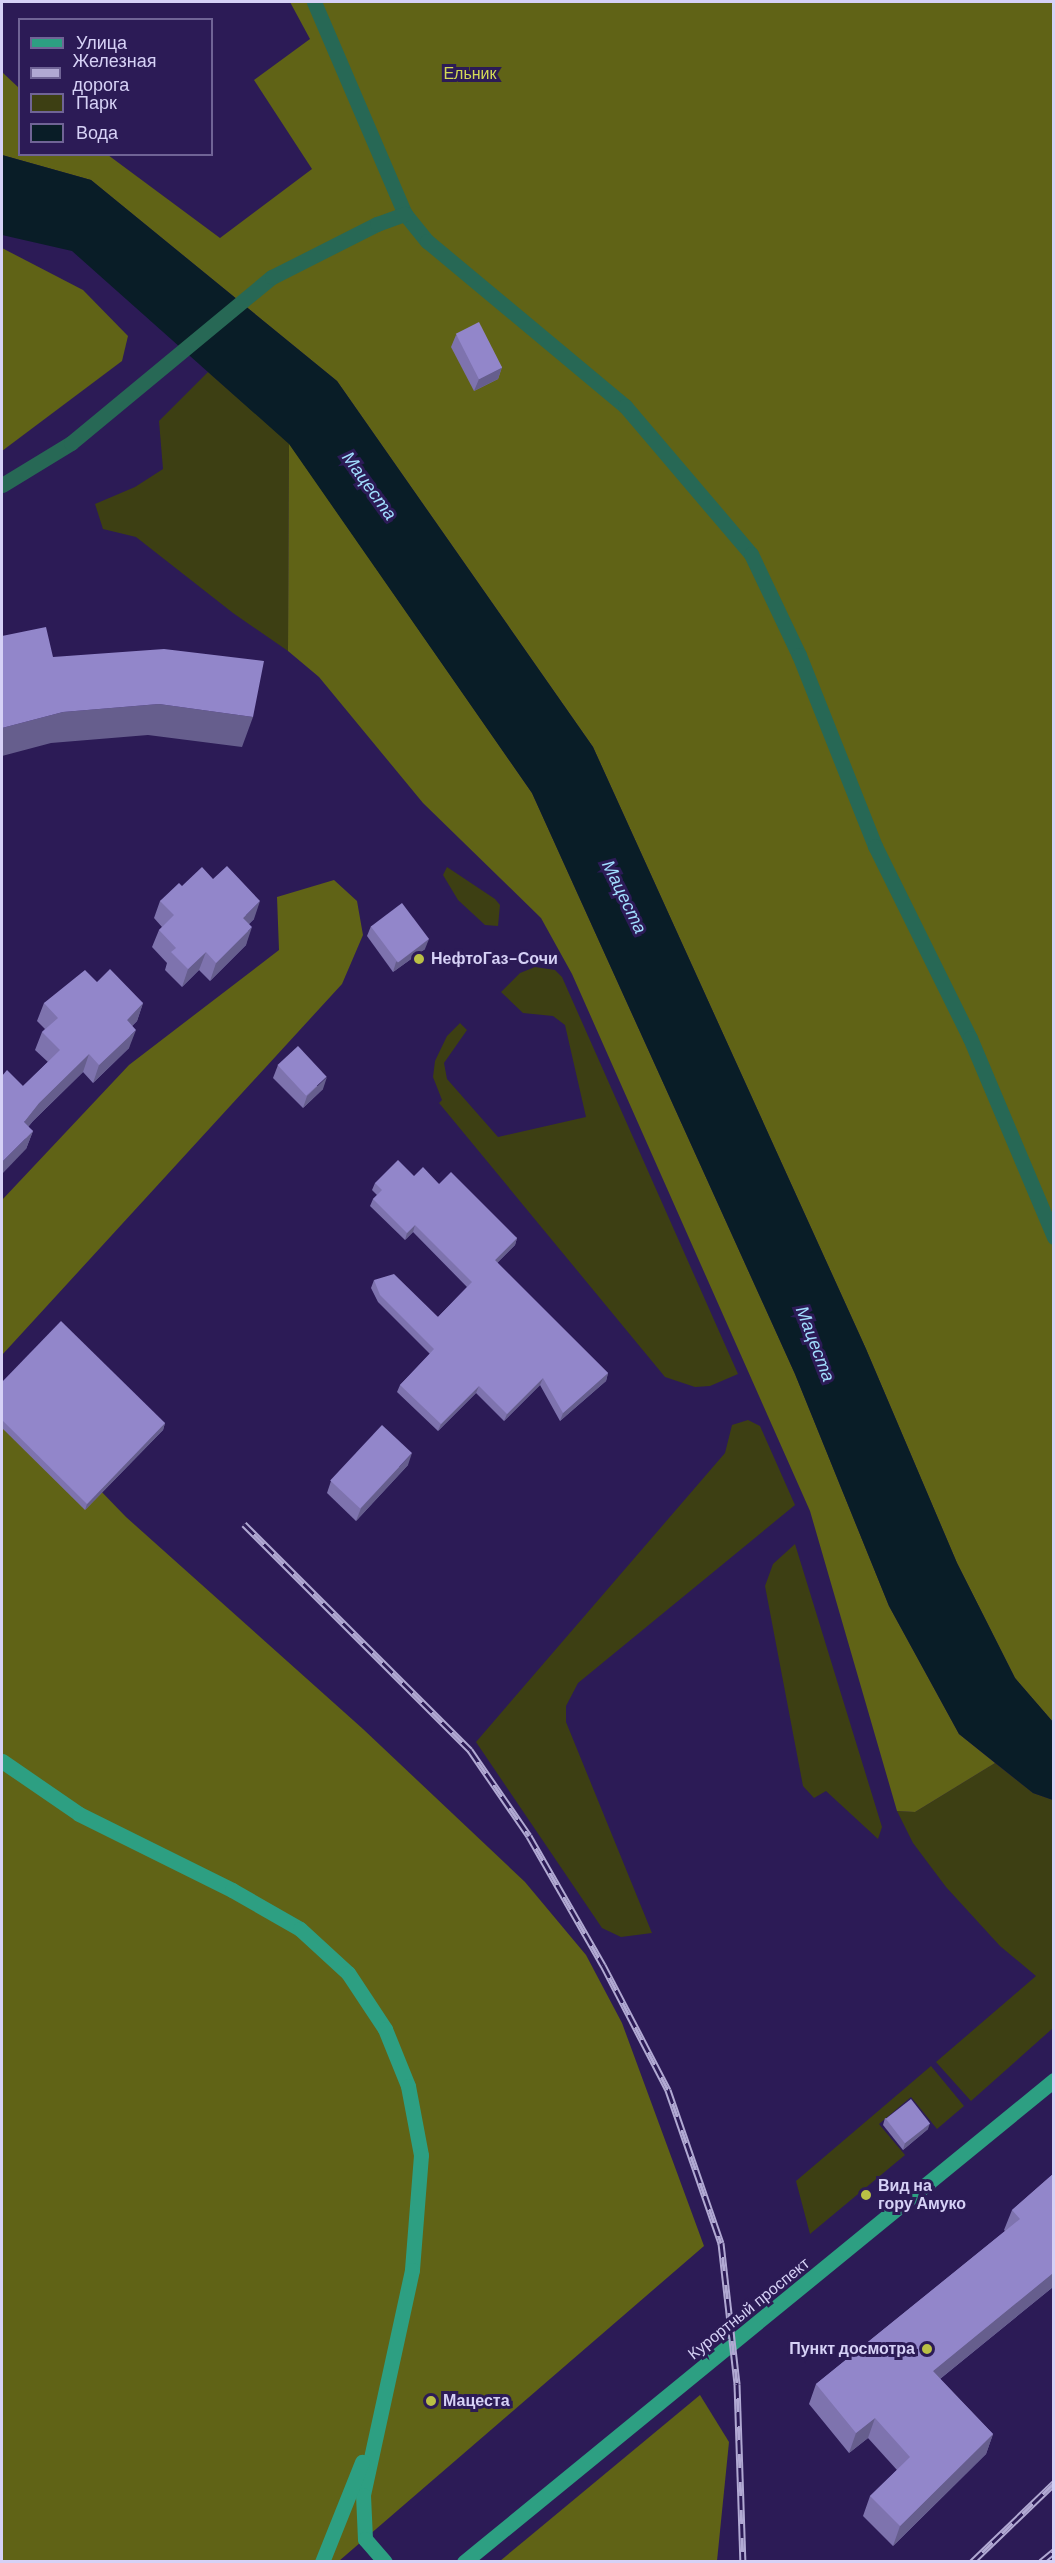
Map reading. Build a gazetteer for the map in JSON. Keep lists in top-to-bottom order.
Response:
{
  "streets": {
    "main road": ["Курортный проспект"]
  },
  "water": ["Мацеста"],
  "parks": ["Ельник"],
  "places": [
    "НефтоГаз-Сочи",
    "Вид на гору Амуко",
    "Пункт досмотра",
    "Мацеста"
  ],
  "legend": [
    "Улица",
    "Железная дорога",
    "Парк",
    "Вода"
  ]
}
